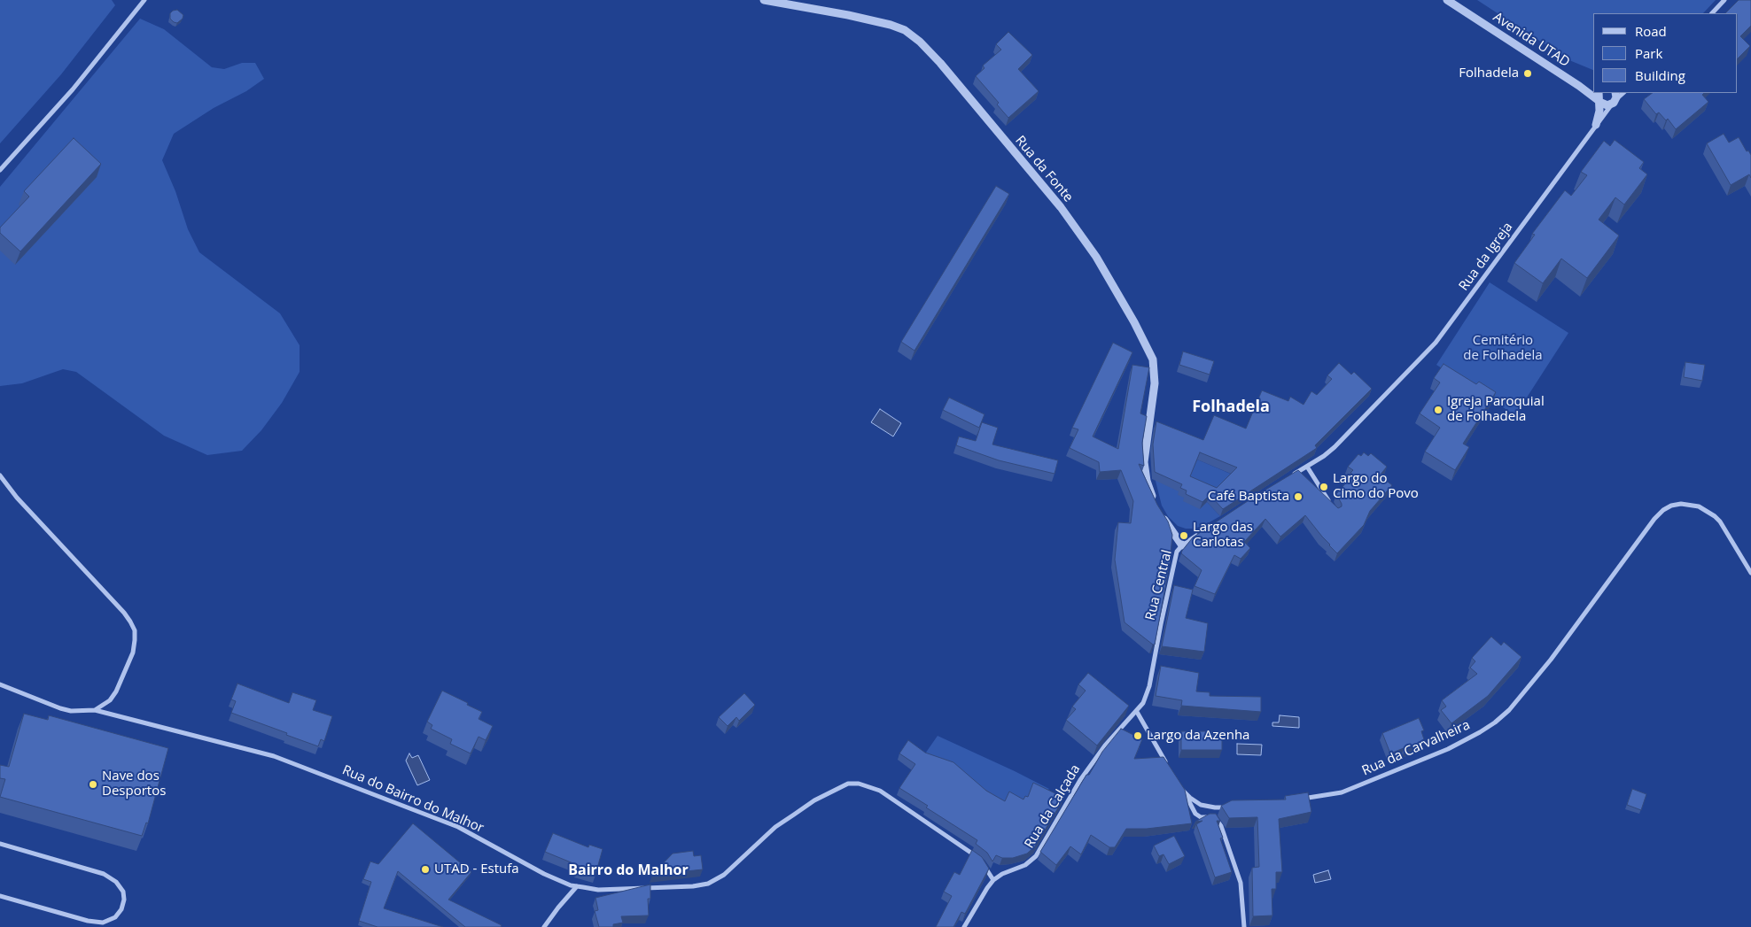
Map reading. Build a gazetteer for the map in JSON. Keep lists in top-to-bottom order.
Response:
{
  "streets": {
    "street": [
      "Avenida UTAD",
      "Rua da Fonte",
      "Rua da Igreja",
      "Rua Central",
      "Rua da Carvalheira",
      "Rua do Bairro do Malhor",
      "Rua da Calçada"
    ]
  },
  "crossings": [
    ["Rua Central", "Rua da Calçada"],
    ["Rua do Bairro do Malhor", "Rua da Calçada"]
  ],
  "districts": ["Folhadela", "Bairro do Malhor"],
  "parks": ["Cemitério de Folhadela"],
  "places": [
    "Folhadela",
    "Igreja Paroquial de Folhadela",
    "Largo do Cimo do Povo",
    "Café Baptista",
    "Largo das Carlotas",
    "Largo da Azenha",
    "Nave dos Desportos",
    "UTAD - Estufa"
  ],
  "legend": ["Road", "Park", "Building"]
}
